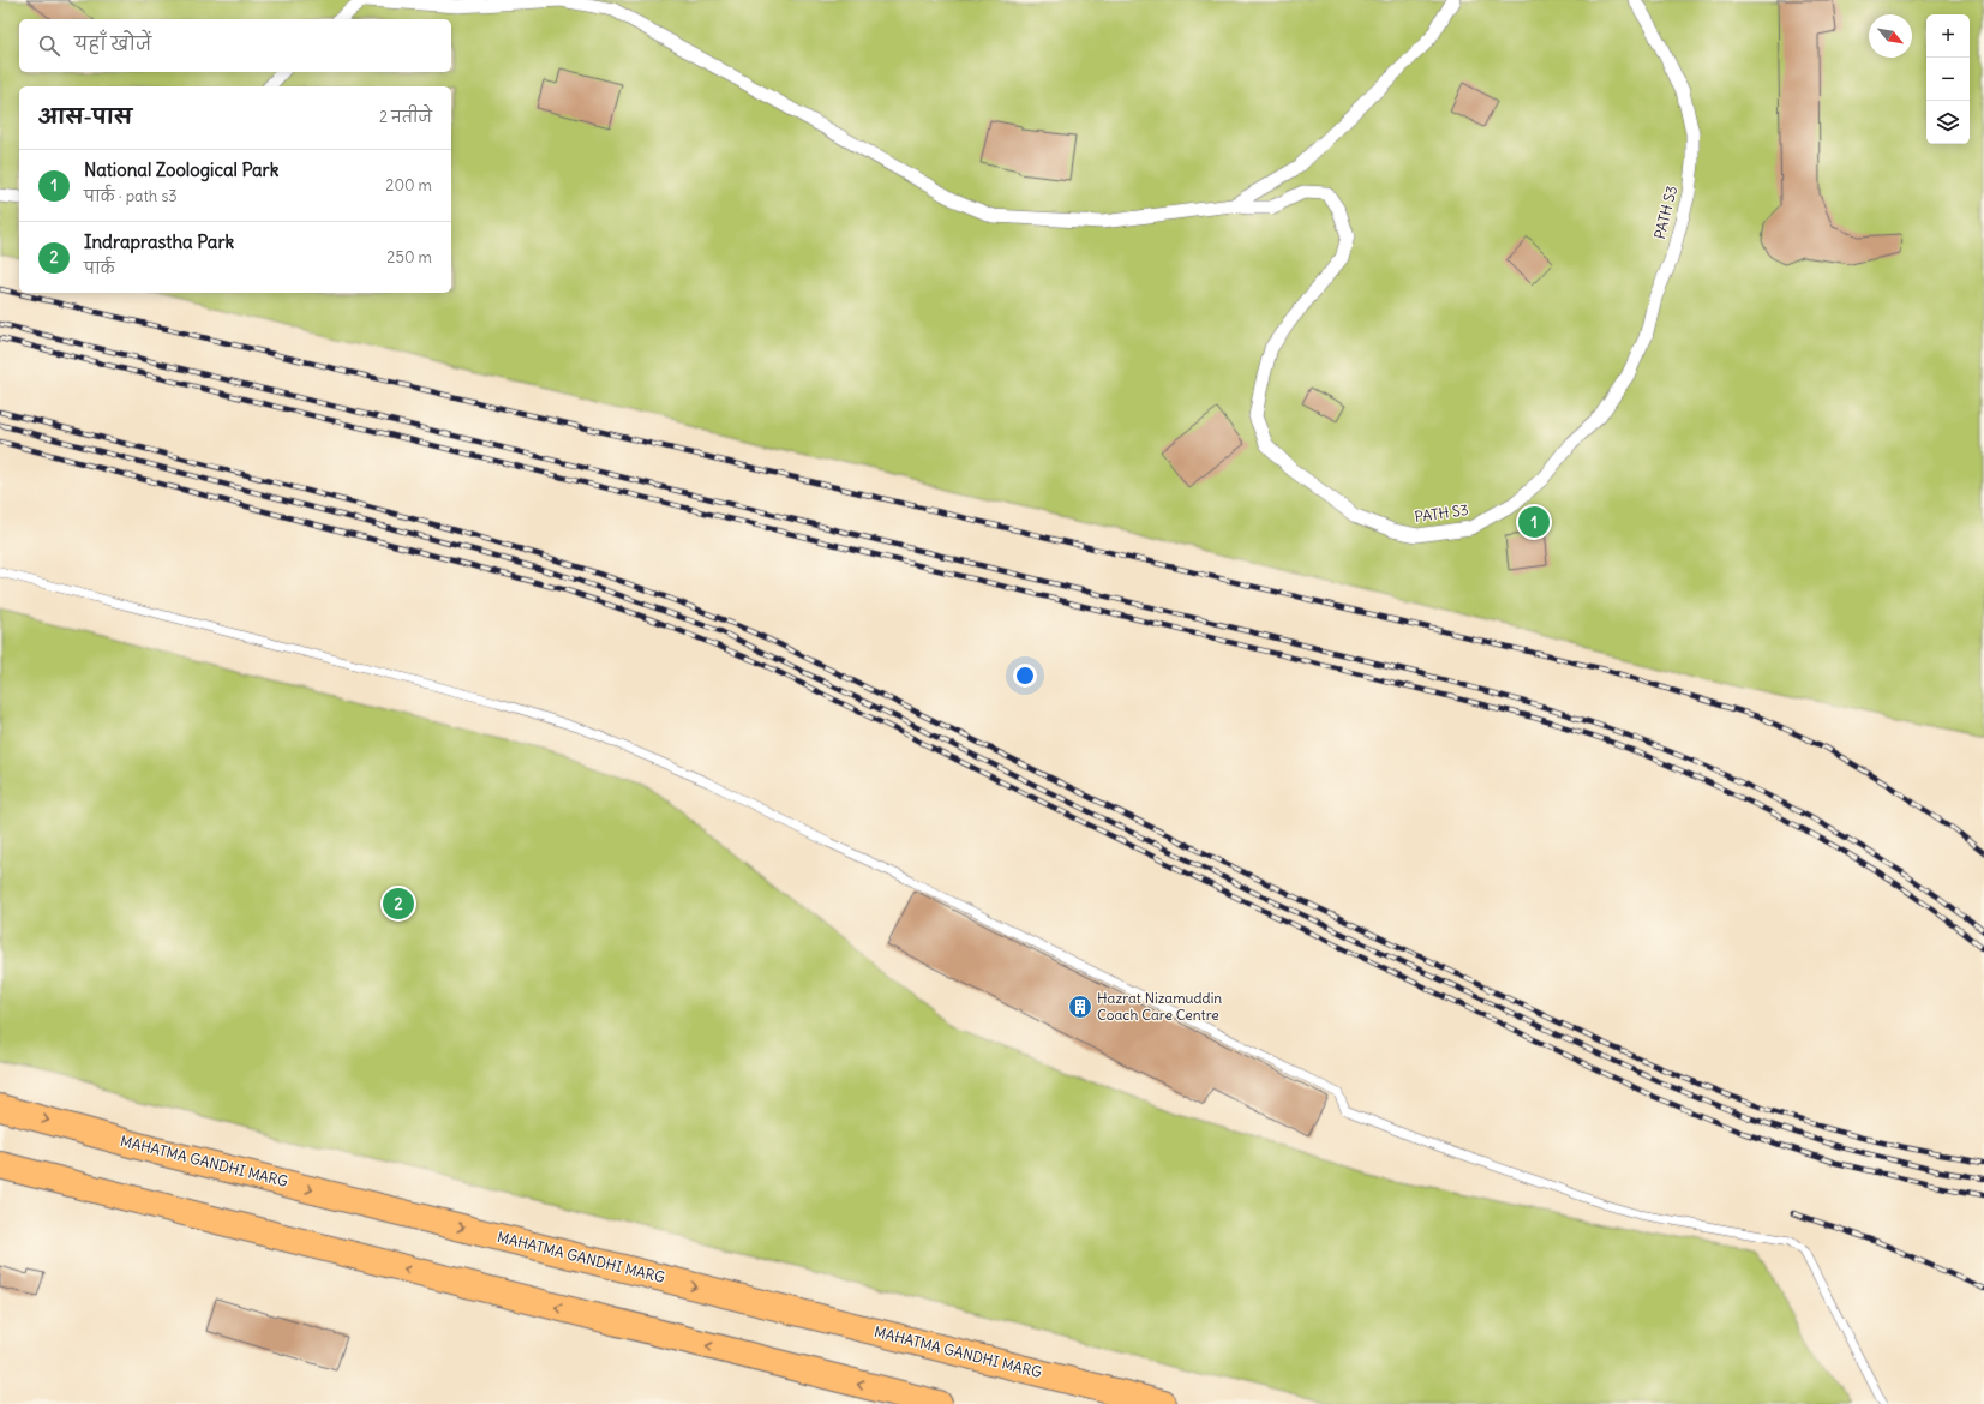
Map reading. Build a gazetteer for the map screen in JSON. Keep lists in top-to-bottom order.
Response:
{
  "streets": {
    "highway": ["MAHATMA GANDHI MARG"],
    "street": ["PATH S3"]
  },
  "places": {
    "building": ["Hazrat Nizamuddin Coach Care Centre"]
  },
  "north": "bottom right",
  "page": {
    "map_buttons": ["+", "−"],
    "search": "यहाँ खोजें",
    "heading": ["आस-पास", "2 नतीजे"],
    "list": [
      {
        "mark": "1",
        "name": "National Zoological Park",
        "note": "पार्क · path s3",
        "value": "200 m"
      },
      {
        "mark": "2",
        "name": "Indraprastha Park",
        "note": "पार्क",
        "value": "250 m"
      }
    ],
    "pins": ["1", "2"]
  }
}
